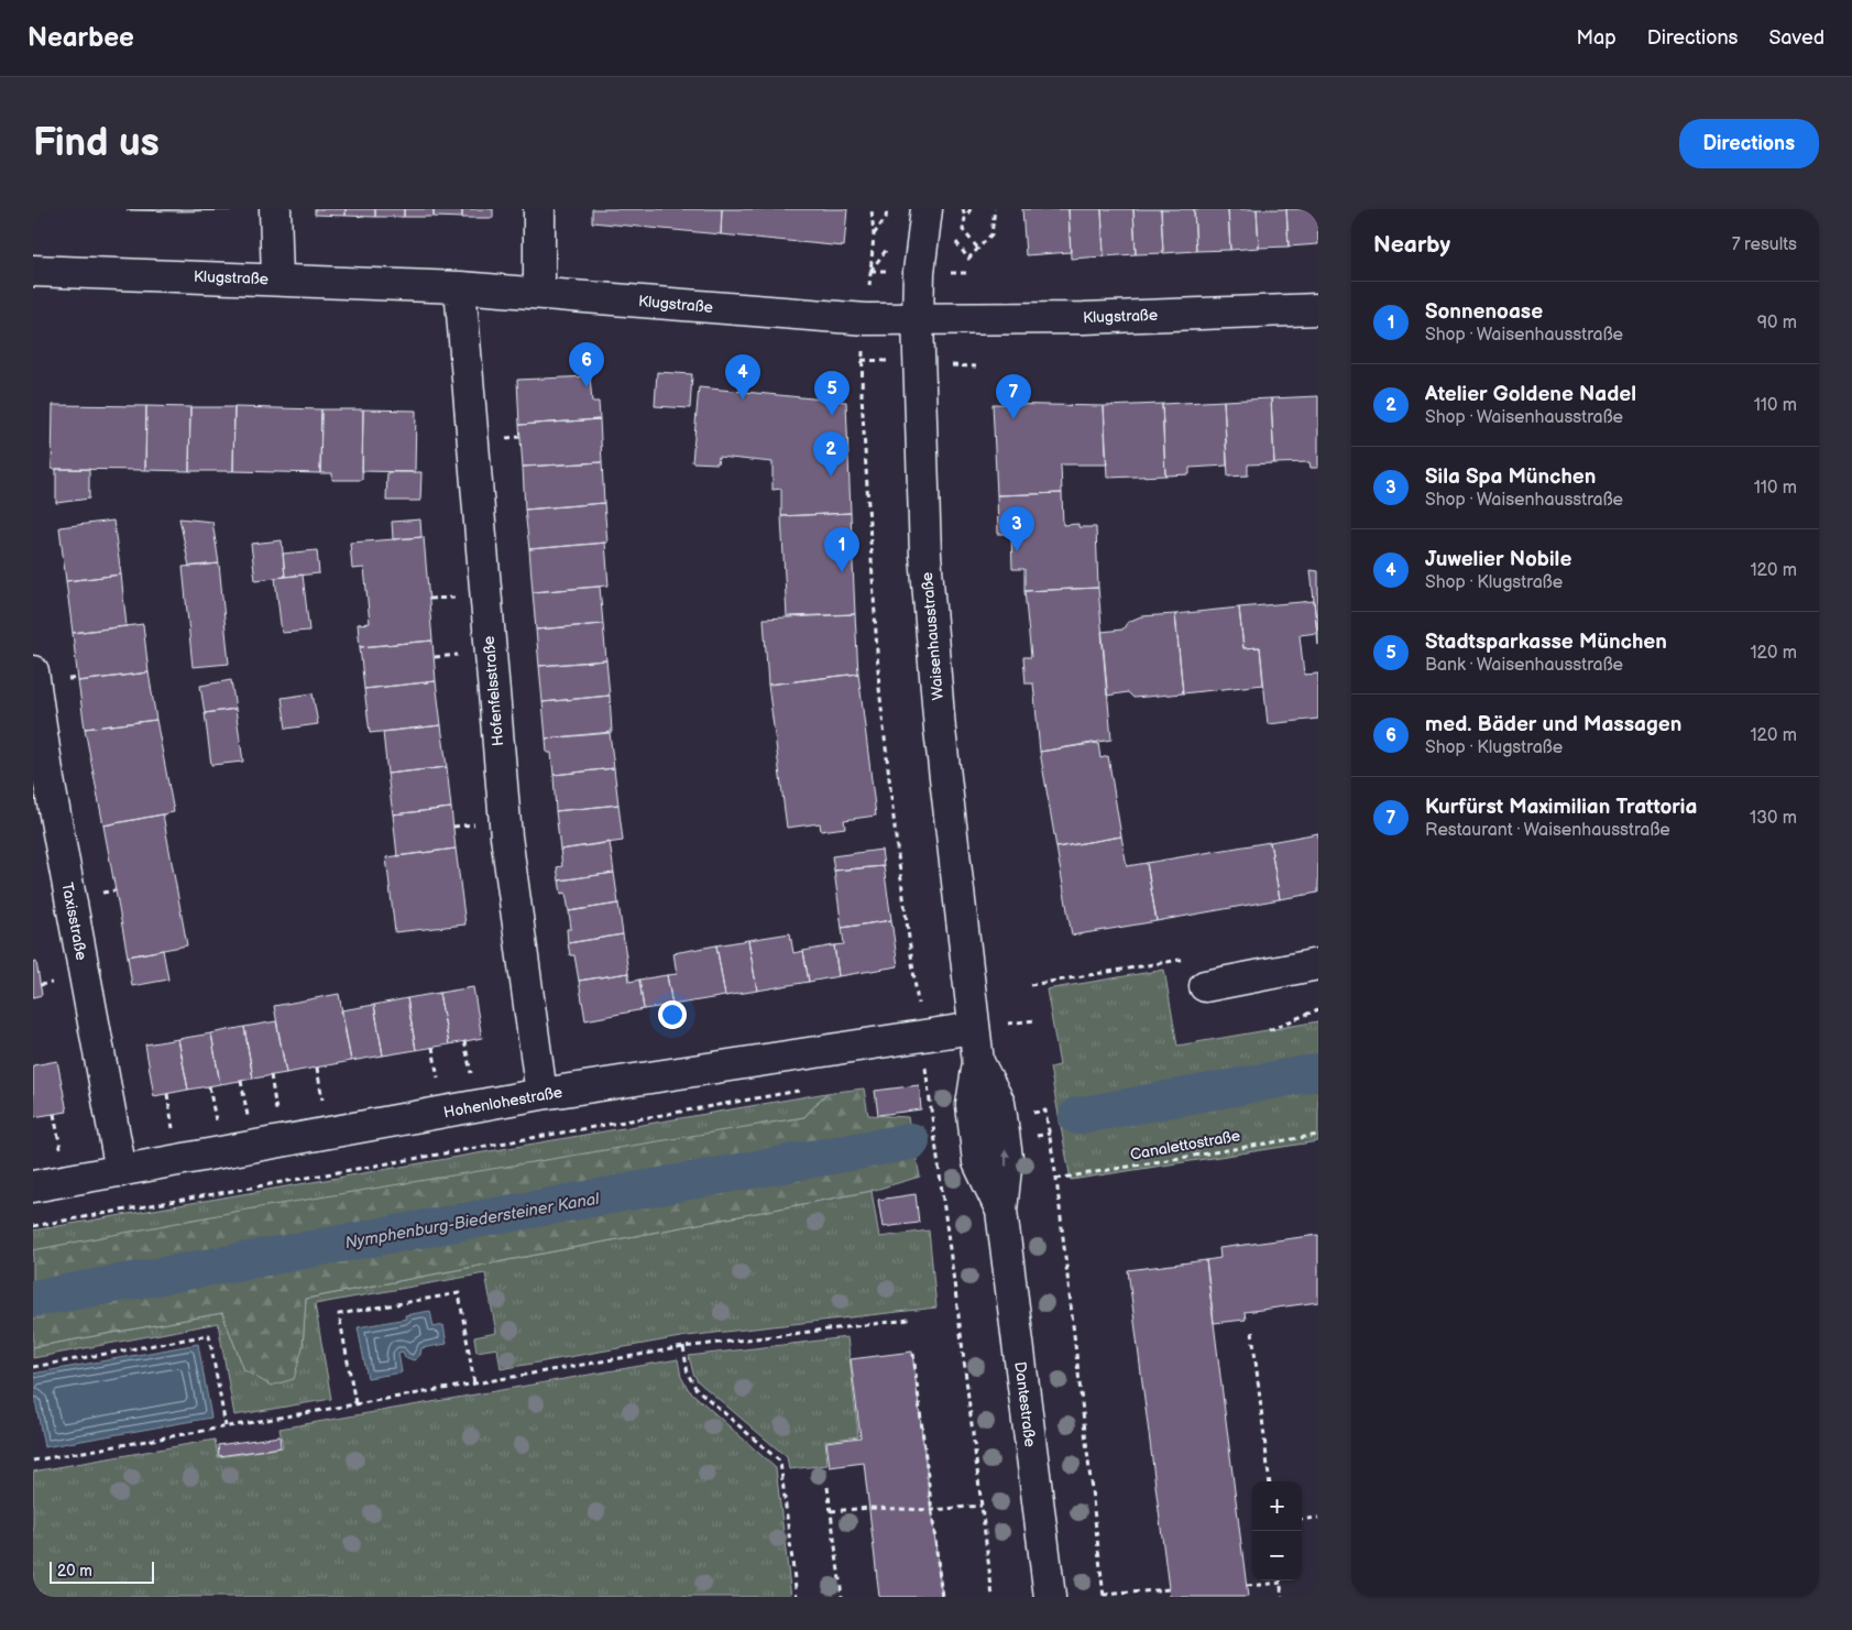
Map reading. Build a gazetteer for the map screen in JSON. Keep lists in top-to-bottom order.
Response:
{
  "streets": {
    "street": [
      "Klugstraße",
      "Waisenhausstraße",
      "Hofenfelsstraße",
      "Taxisstraße",
      "Hohenlohestraße",
      "Dantestraße"
    ],
    "path": ["Canalettostraße"]
  },
  "crossings": [
    ["Klugstraße", "Waisenhausstraße"],
    ["Klugstraße", "Hofenfelsstraße"],
    ["Waisenhausstraße", "Hohenlohestraße"],
    ["Waisenhausstraße", "Dantestraße"],
    ["Hofenfelsstraße", "Hohenlohestraße"],
    ["Taxisstraße", "Hohenlohestraße"]
  ],
  "water": ["Nymphenburg-Biedersteiner Kanal"],
  "scale_bar": "20 m",
  "page": {
    "header": "Nearbee",
    "nav": ["Map", "Directions", "Saved"],
    "buttons": "Directions",
    "title": "Find us",
    "heading": ["Nearby", "7 results"],
    "list": [
      {
        "mark": "1",
        "name": "Sonnenoase",
        "note": "Shop · Waisenhausstraße",
        "value": "90 m"
      },
      {
        "mark": "2",
        "name": "Atelier Goldene Nadel",
        "note": "Shop · Waisenhausstraße",
        "value": "110 m"
      },
      {
        "mark": "3",
        "name": "Sila Spa München",
        "note": "Shop · Waisenhausstraße",
        "value": "110 m"
      },
      {
        "mark": "4",
        "name": "Juwelier Nobile",
        "note": "Shop · Klugstraße",
        "value": "120 m"
      },
      {
        "mark": "5",
        "name": "Stadtsparkasse München",
        "note": "Bank · Waisenhausstraße",
        "value": "120 m"
      },
      {
        "mark": "6",
        "name": "med. Bäder und Massagen",
        "note": "Shop · Klugstraße",
        "value": "120 m"
      },
      {
        "mark": "7",
        "name": "Kurfürst Maximilian Trattoria",
        "note": "Restaurant · Waisenhausstraße",
        "value": "130 m"
      }
    ],
    "pins": [
      "6",
      "4",
      "5",
      "7",
      "2",
      "3",
      "1"
    ],
    "map_buttons": ["+", "−"],
    "scale": "20 m"
  }
}
